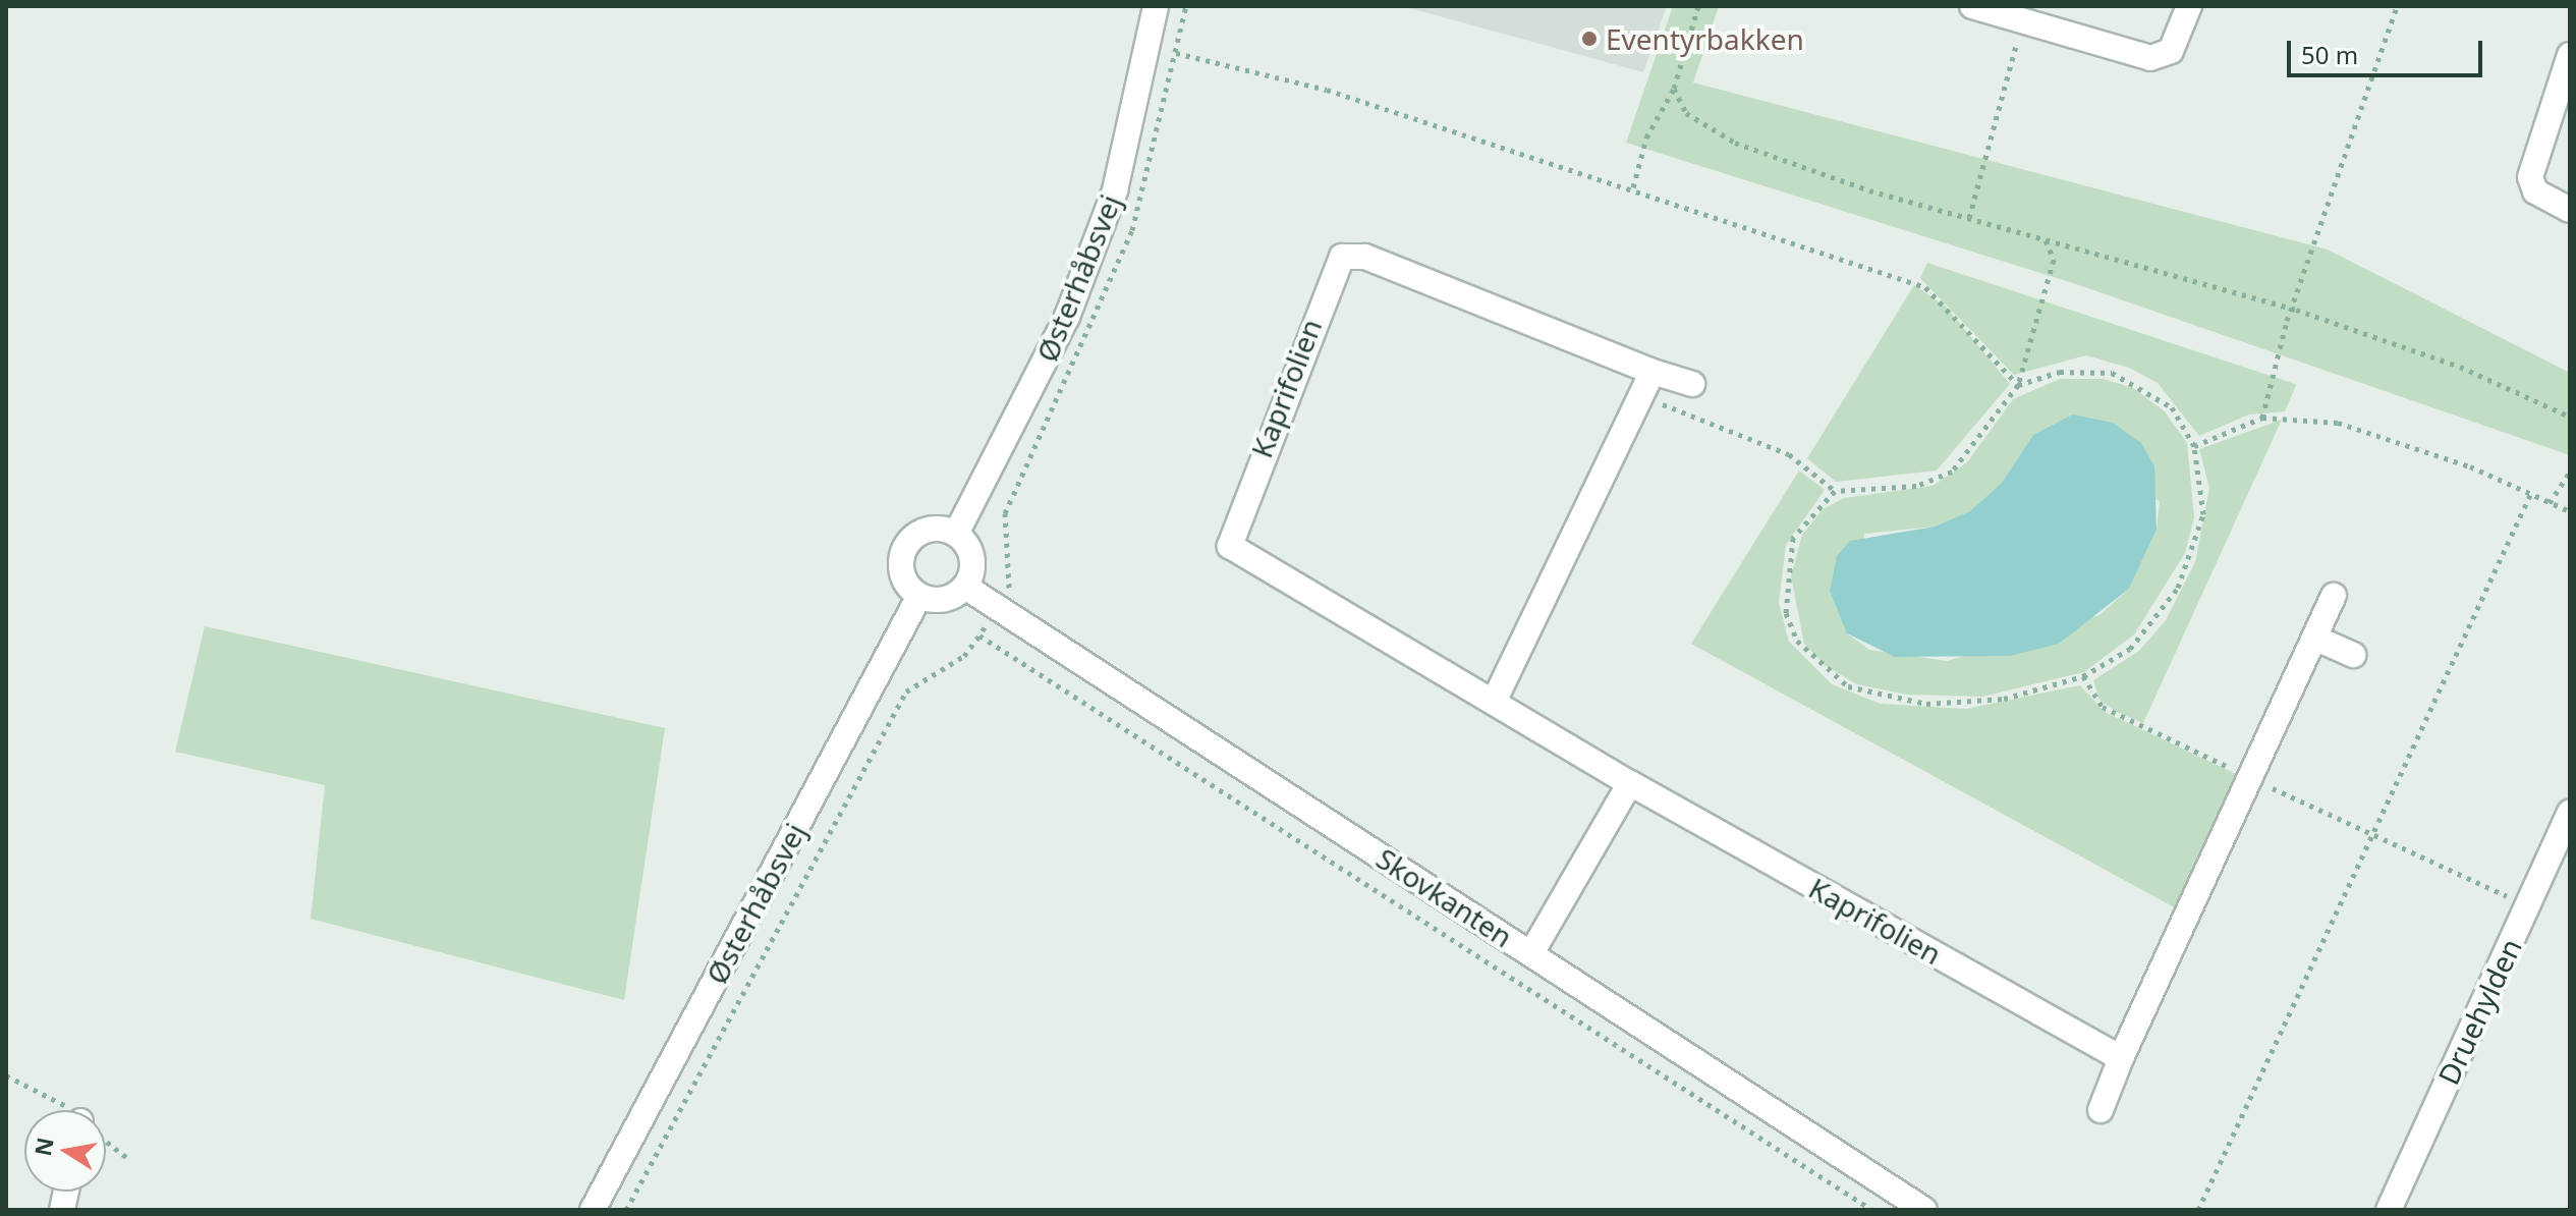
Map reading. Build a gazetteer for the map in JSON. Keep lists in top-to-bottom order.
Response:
{
  "streets": {
    "street": [
      "Østerhåbsvej",
      "Kaprifolien",
      "Skovkanten",
      "Druehylden"
    ]
  },
  "crossings": [
    ["Østerhåbsvej", "Skovkanten"]
  ],
  "places": ["Eventyrbakken"],
  "scale_bar": "50 m",
  "north": "left"
}
